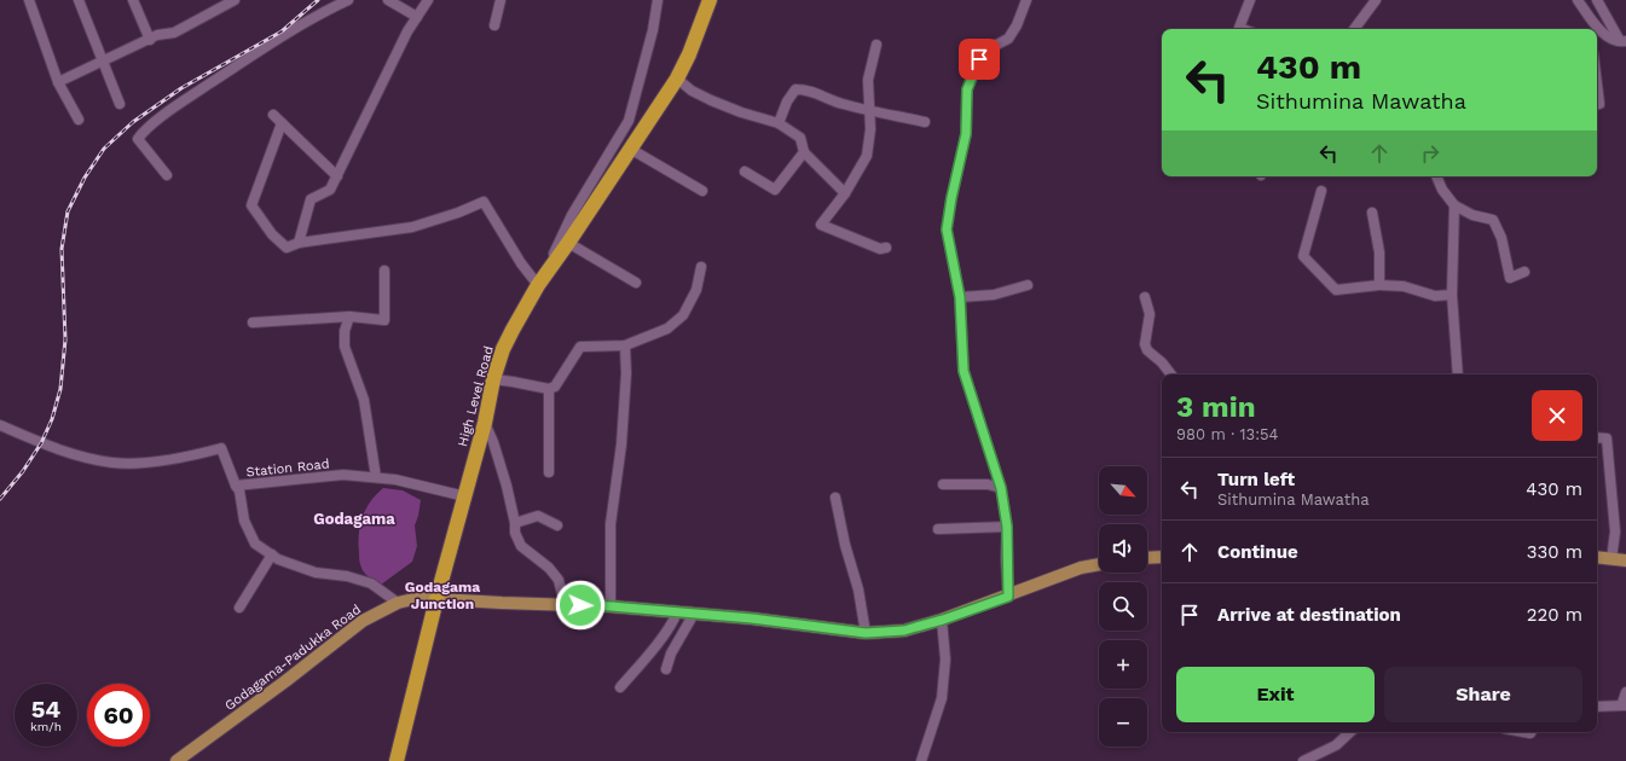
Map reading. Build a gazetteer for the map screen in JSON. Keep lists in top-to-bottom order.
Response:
{
  "streets": {
    "highway": ["High Level Road"],
    "main road": ["Godagama-Padukka Road"],
    "street": ["Station Road"]
  },
  "crossings": [
    ["High Level Road", "Station Road"],
    ["High Level Road", "Godagama-Padukka Road"]
  ],
  "districts": ["Godagama", "Godagama Junction"],
  "north": "bottom right",
  "page": {
    "turn": ["430 m", "Sithumina Mawatha"],
    "heading": ["3 min", "980 m · 13:54"],
    "list": [
      {
        "name": "Turn left",
        "note": "Sithumina Mawatha",
        "value": "430 m"
      },
      {
        "name": "Continue",
        "value": "330 m"
      },
      {
        "name": "Arrive at destination",
        "value": "220 m"
      }
    ],
    "map_buttons": ["+", "−"],
    "buttons": ["Exit", "Share"],
    "speed": "54 km/h",
    "limit": "60"
  }
}
